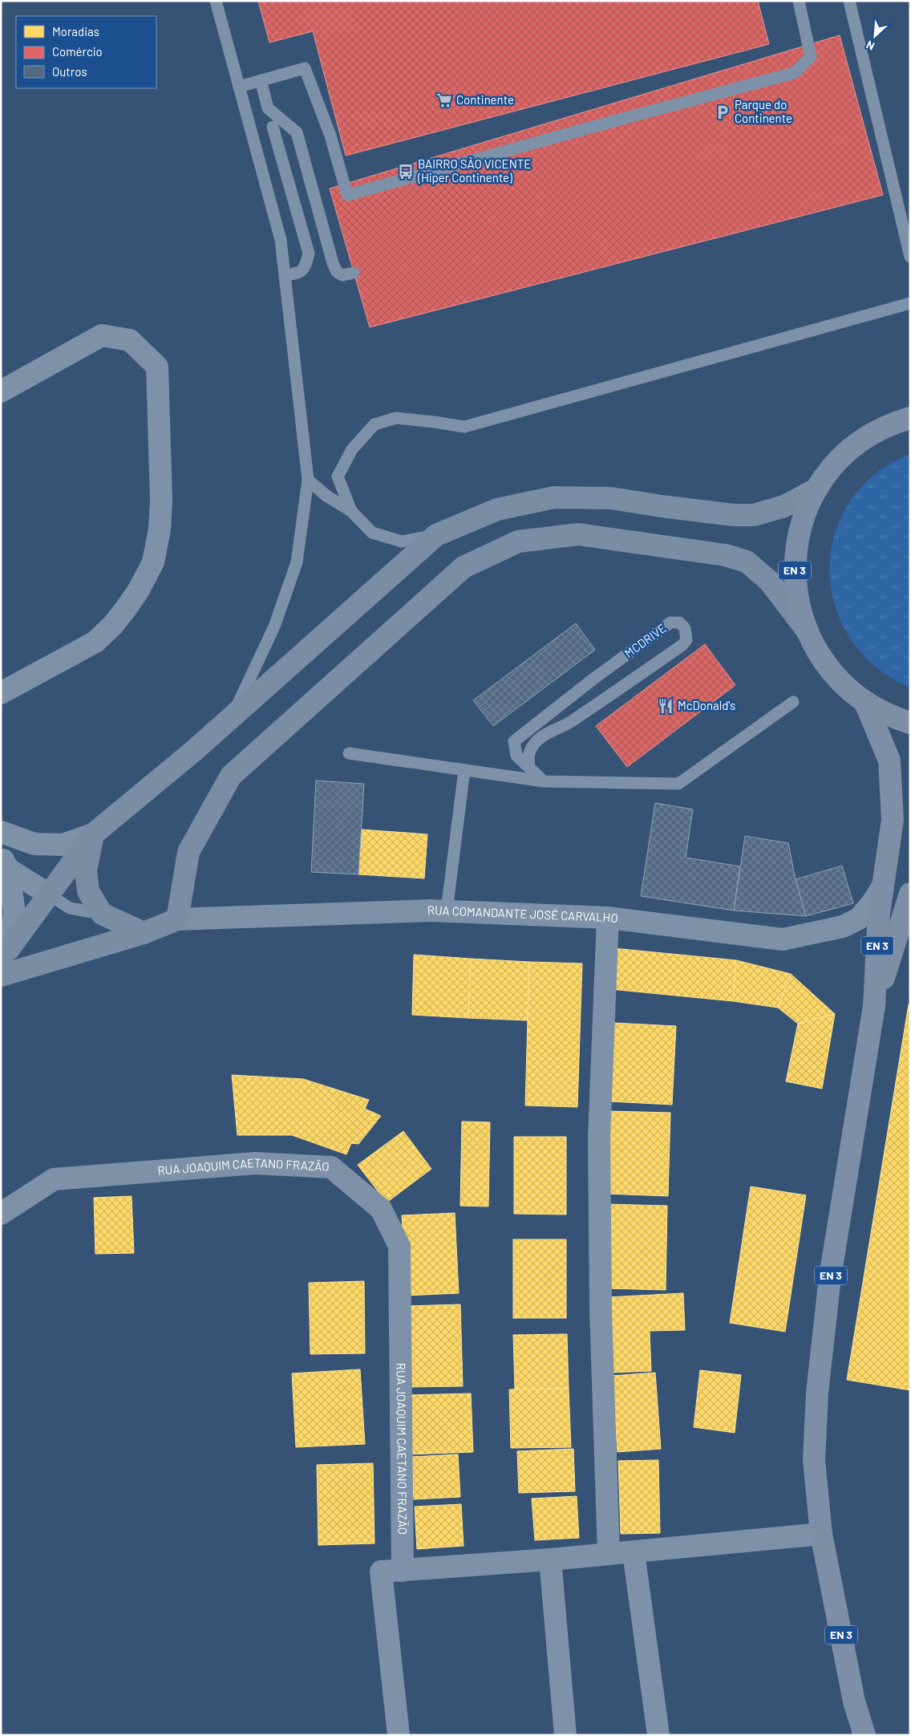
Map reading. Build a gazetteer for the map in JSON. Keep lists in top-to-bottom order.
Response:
{
  "streets": {
    "main road": ["EN 3"],
    "street": ["RUA COMANDANTE JOSÉ CARVALHO", "RUA JOAQUIM CAETANO FRAZÃO"],
    "lane": ["MCDRIVE"]
  },
  "crossings": [
    ["EN 3", "RUA COMANDANTE JOSÉ CARVALHO"]
  ],
  "places": {
    "supermarket": ["Continente"],
    "parking": ["Parque do Continente"],
    "bus stop": ["BAIRRO SÃO VICENTE (Hiper Continente)"],
    "restaurant": ["McDonald's"]
  },
  "legend": ["Moradias", "Comércio", "Outros"],
  "north": "bottom left"
}
